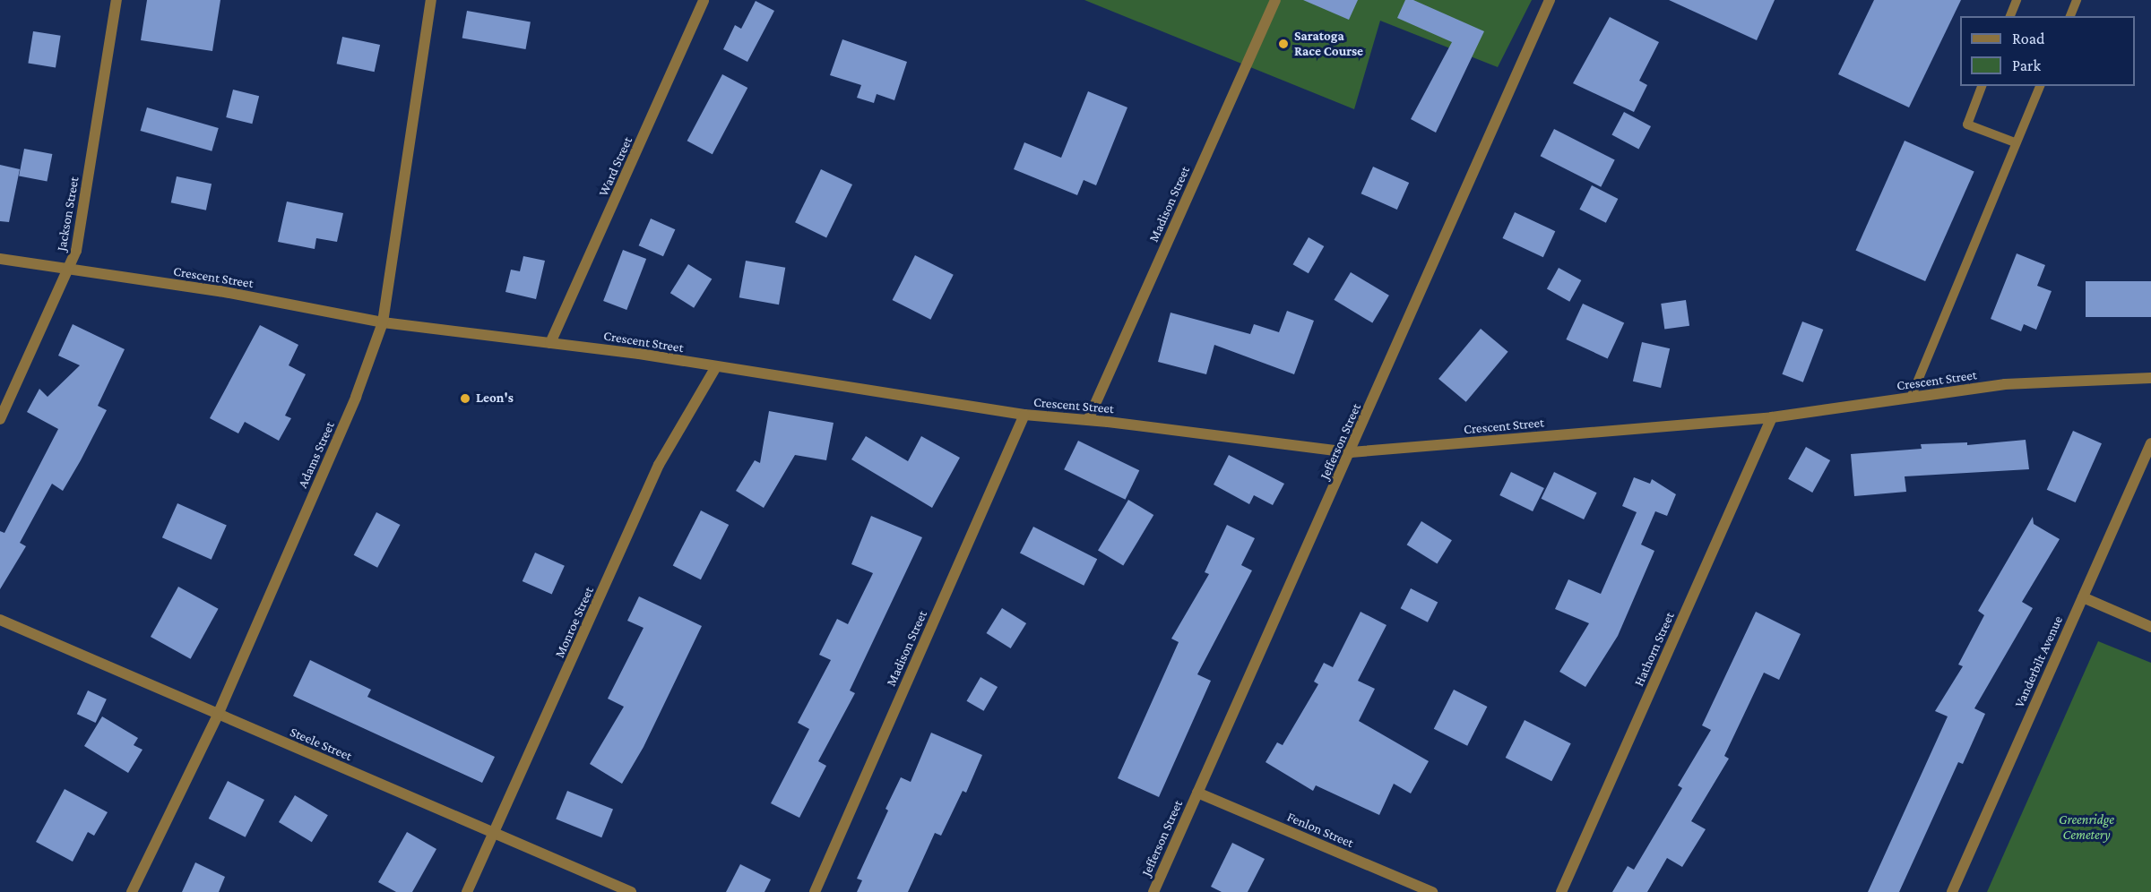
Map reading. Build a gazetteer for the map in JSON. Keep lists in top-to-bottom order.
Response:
{
  "streets": {
    "street": [
      "Ward Street",
      "Madison Street",
      "Jackson Street",
      "Crescent Street",
      "Jefferson Street",
      "Adams Street",
      "Monroe Street",
      "Hathorn Street",
      "Vanderbilt Avenue",
      "Steele Street",
      "Fenlon Street"
    ]
  },
  "crossings": [
    ["Ward Street", "Crescent Street"],
    ["Madison Street", "Crescent Street"],
    ["Jackson Street", "Crescent Street"],
    ["Crescent Street", "Jefferson Street"],
    ["Crescent Street", "Adams Street"],
    ["Crescent Street", "Monroe Street"],
    ["Crescent Street", "Hathorn Street"],
    ["Jefferson Street", "Fenlon Street"],
    ["Adams Street", "Steele Street"],
    ["Monroe Street", "Steele Street"]
  ],
  "parks": ["Greenridge Cemetery"],
  "places": ["Saratoga Race Course", "Leon's"],
  "legend": ["Road", "Park"]
}
